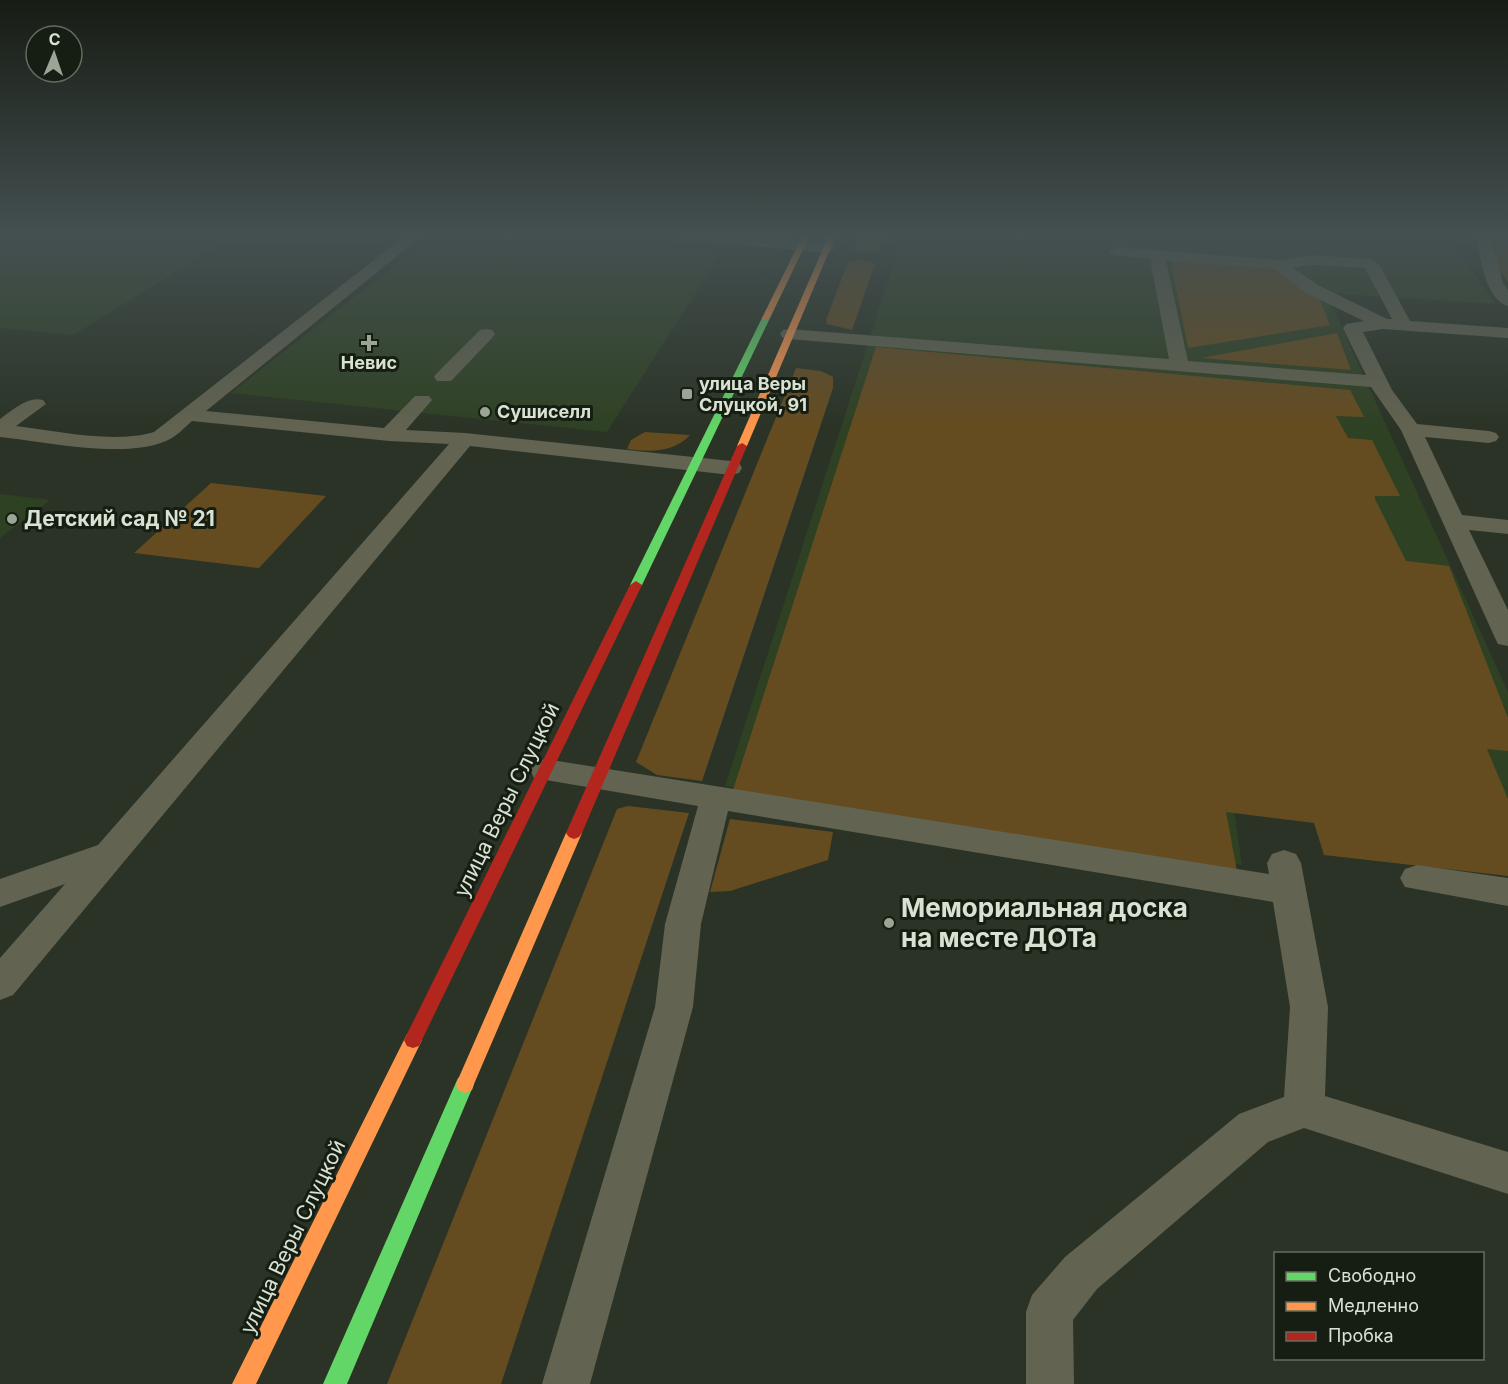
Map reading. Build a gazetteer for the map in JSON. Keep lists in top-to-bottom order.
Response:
{
  "streets": {
    "street": ["улица Веры Слуцкой"]
  },
  "places": {
    "health": ["Невис"],
    "transit": ["улица Веры Слуцкой, 91"],
    "other": ["Сушиселл", "Детский сад № 21", "Мемориальная доска на месте ДОТа"]
  },
  "legend": ["Свободно", "Медленно", "Пробка"],
  "north": "top"
}
